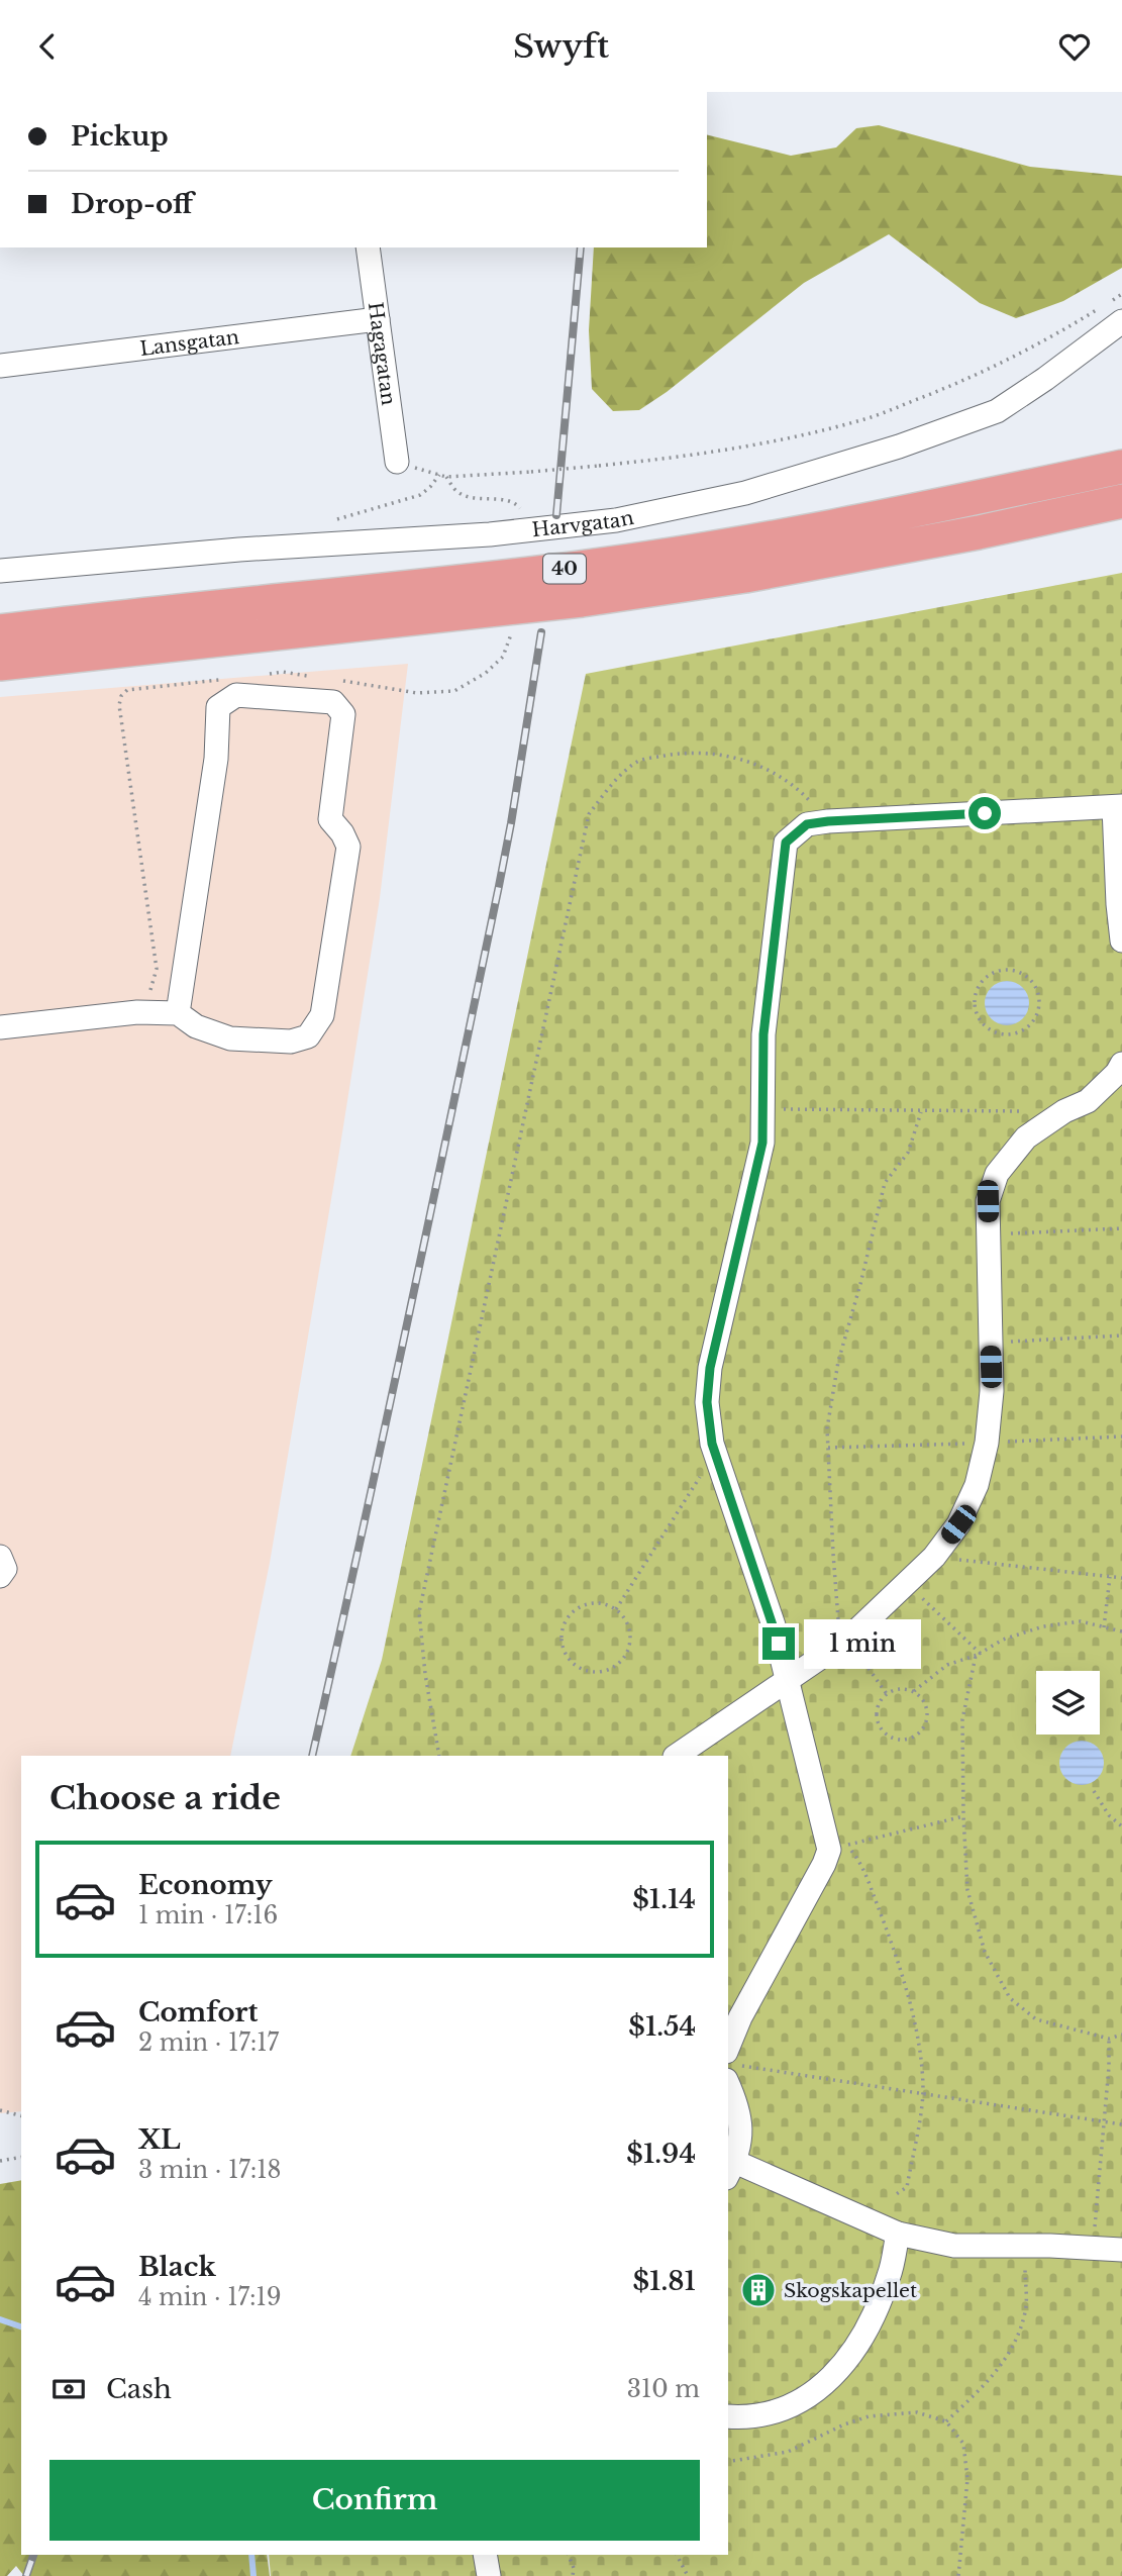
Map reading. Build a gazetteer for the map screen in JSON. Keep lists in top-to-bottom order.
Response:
{
  "streets": {
    "highway": ["40"],
    "street": ["Lansgatan", "Hagagatan", "Harvgatan"]
  },
  "crossings": [
    ["Lansgatan", "Hagagatan"]
  ],
  "places": {
    "building": ["Skogskapellet"]
  },
  "page": {
    "header": "Swyft",
    "banner": ["Pickup", "Drop-off"],
    "bubble": "1 min",
    "heading": "Choose a ride",
    "list": [
      {
        "name": "Economy",
        "note": "1 min · 17:16",
        "value": "$1.14"
      },
      {
        "name": "Comfort",
        "note": "2 min · 17:17",
        "value": "$1.54"
      },
      {
        "name": "XL",
        "note": "3 min · 17:18",
        "value": "$1.94"
      },
      {
        "name": "Black",
        "note": "4 min · 17:19",
        "value": "$1.81"
      }
    ],
    "pay": ["Cash", "310 m"],
    "buttons": "Confirm"
  }
}
